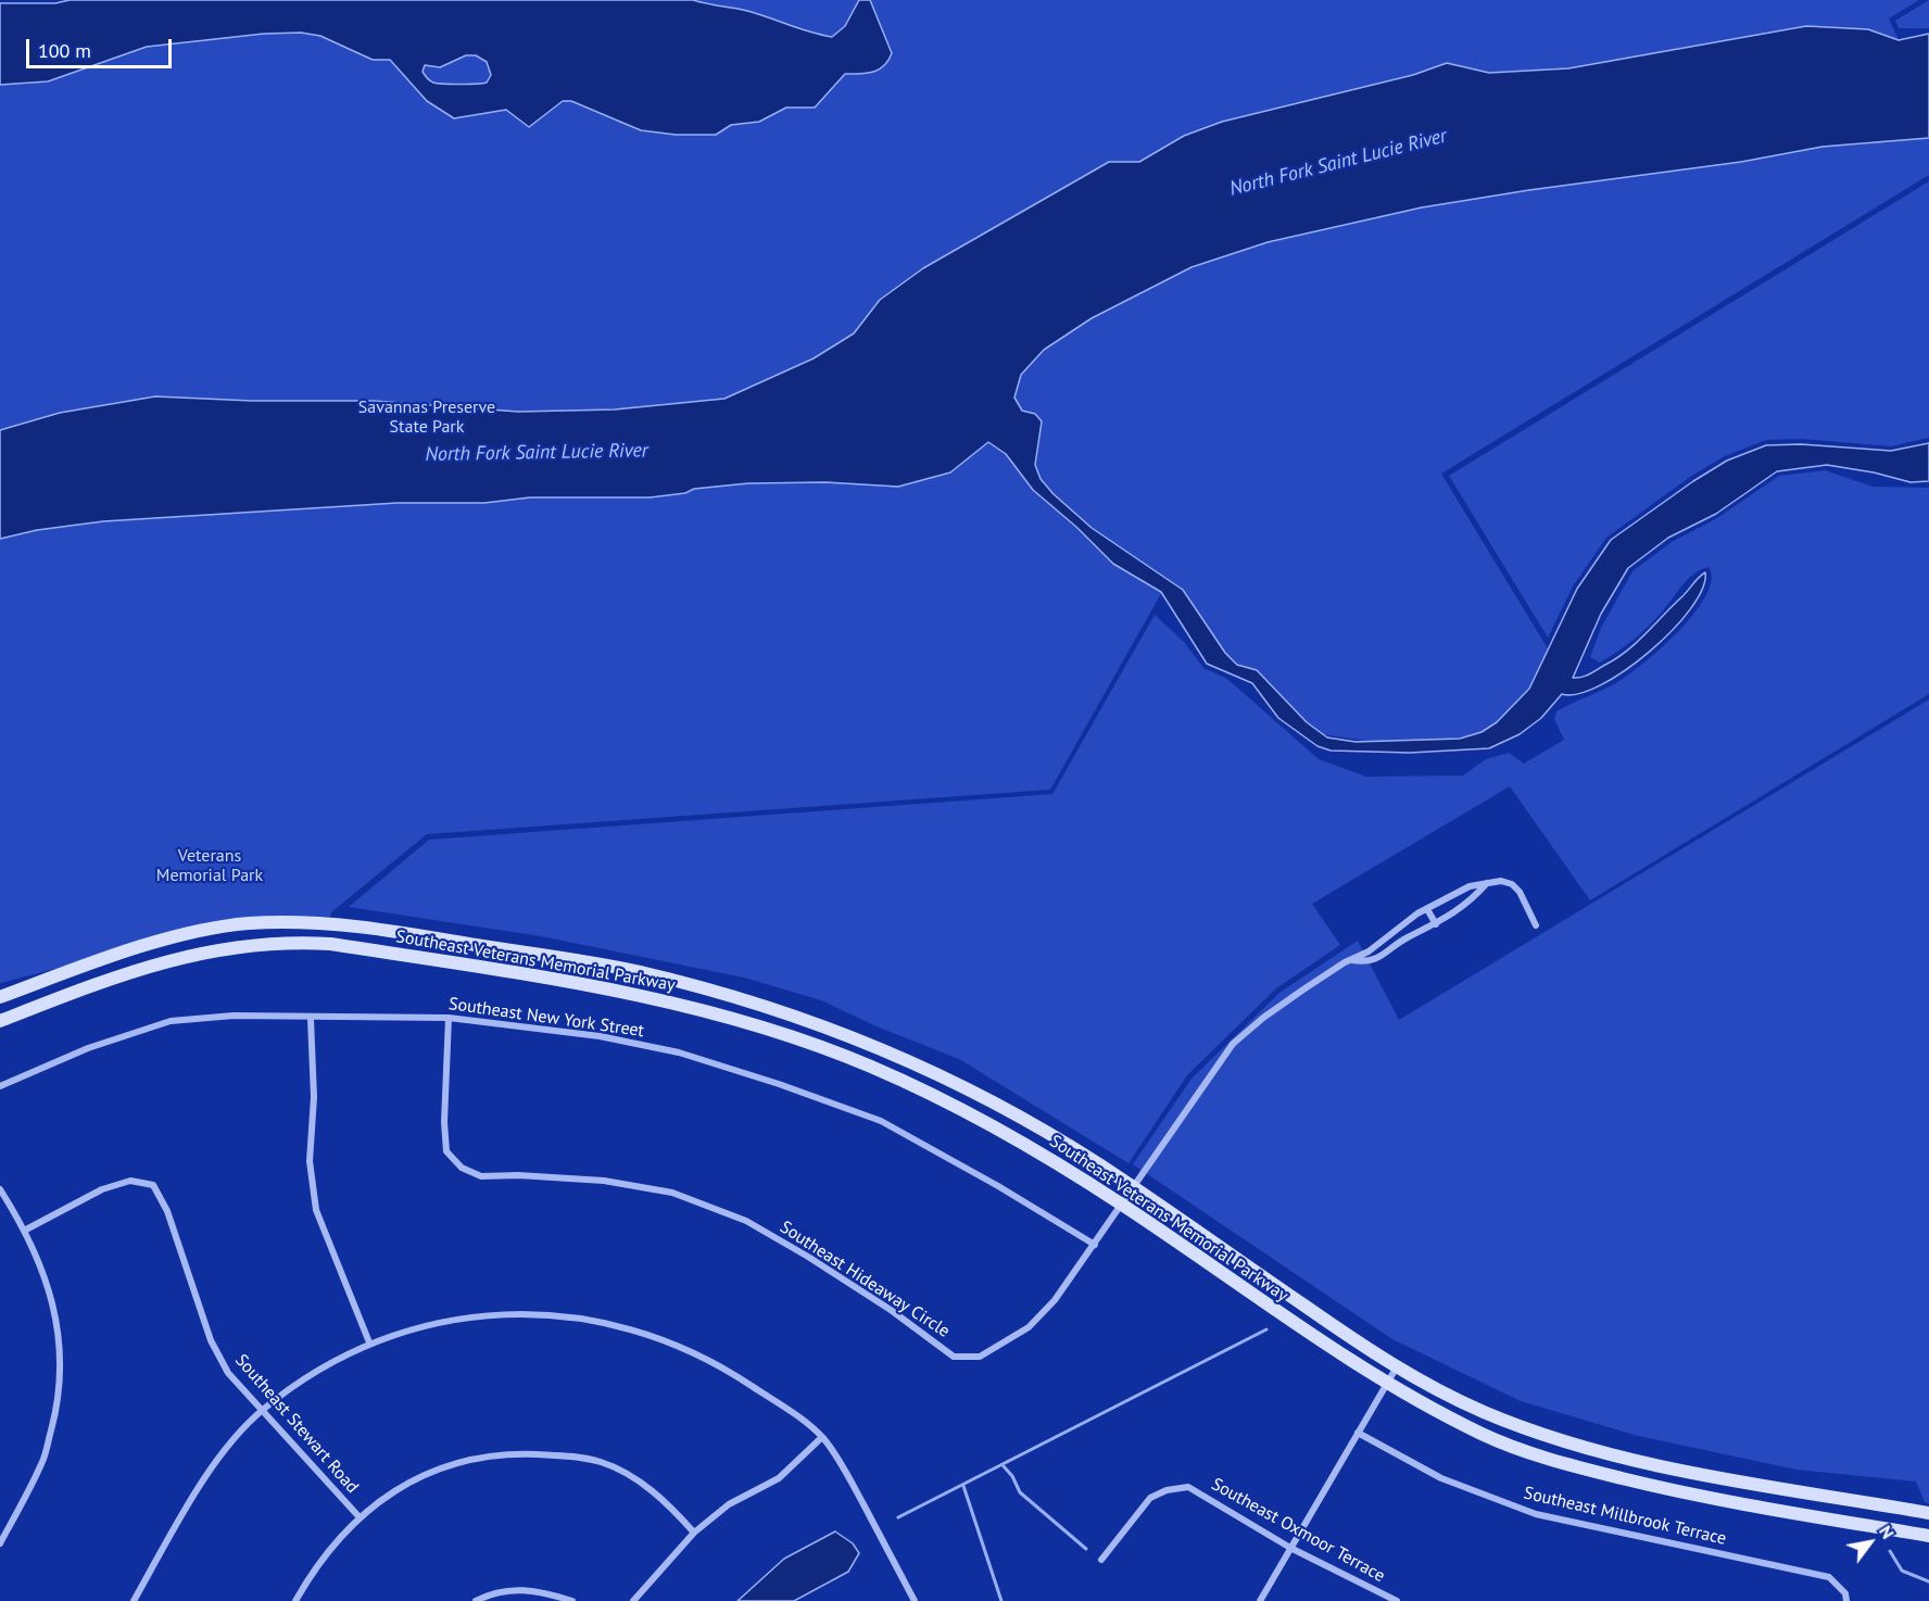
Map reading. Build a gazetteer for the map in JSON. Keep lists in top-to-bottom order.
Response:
{
  "streets": {
    "main road": ["Southeast Veterans Memorial Parkway"],
    "street": [
      "Southeast New York Street",
      "Southeast Hideaway Circle",
      "Southeast Stewart Road",
      "Southeast Millbrook Terrace",
      "Southeast Oxmoor Terrace"
    ]
  },
  "crossings": [
    ["Southeast Veterans Memorial Parkway", "Southeast Hideaway Circle"],
    ["Southeast New York Street", "Southeast Hideaway Circle"]
  ],
  "water": ["North Fork Saint Lucie River"],
  "parks": ["Savannas Preserve State Park", "Veterans Memorial Park"],
  "scale_bar": "100 m",
  "north": "top right"
}
